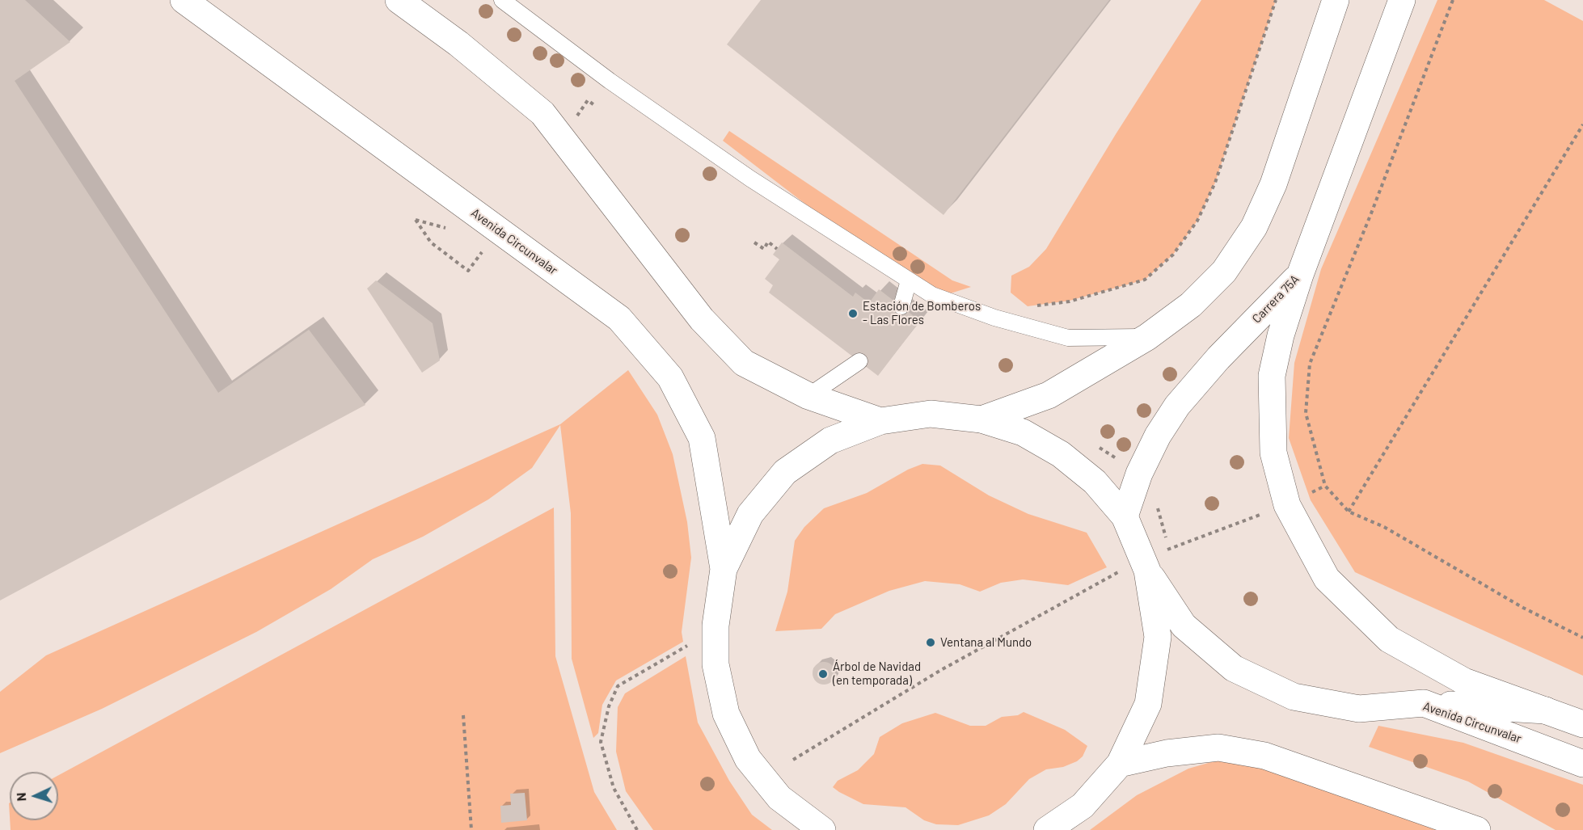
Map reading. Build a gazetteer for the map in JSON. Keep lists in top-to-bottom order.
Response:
{
  "streets": {
    "main road": ["Avenida Circunvalar", "Carrera 75A"]
  },
  "places": ["Estación de Bomberos - Las Flores", "Ventana al Mundo", "Árbol de Navidad (en temporada)"],
  "north": "left"
}
